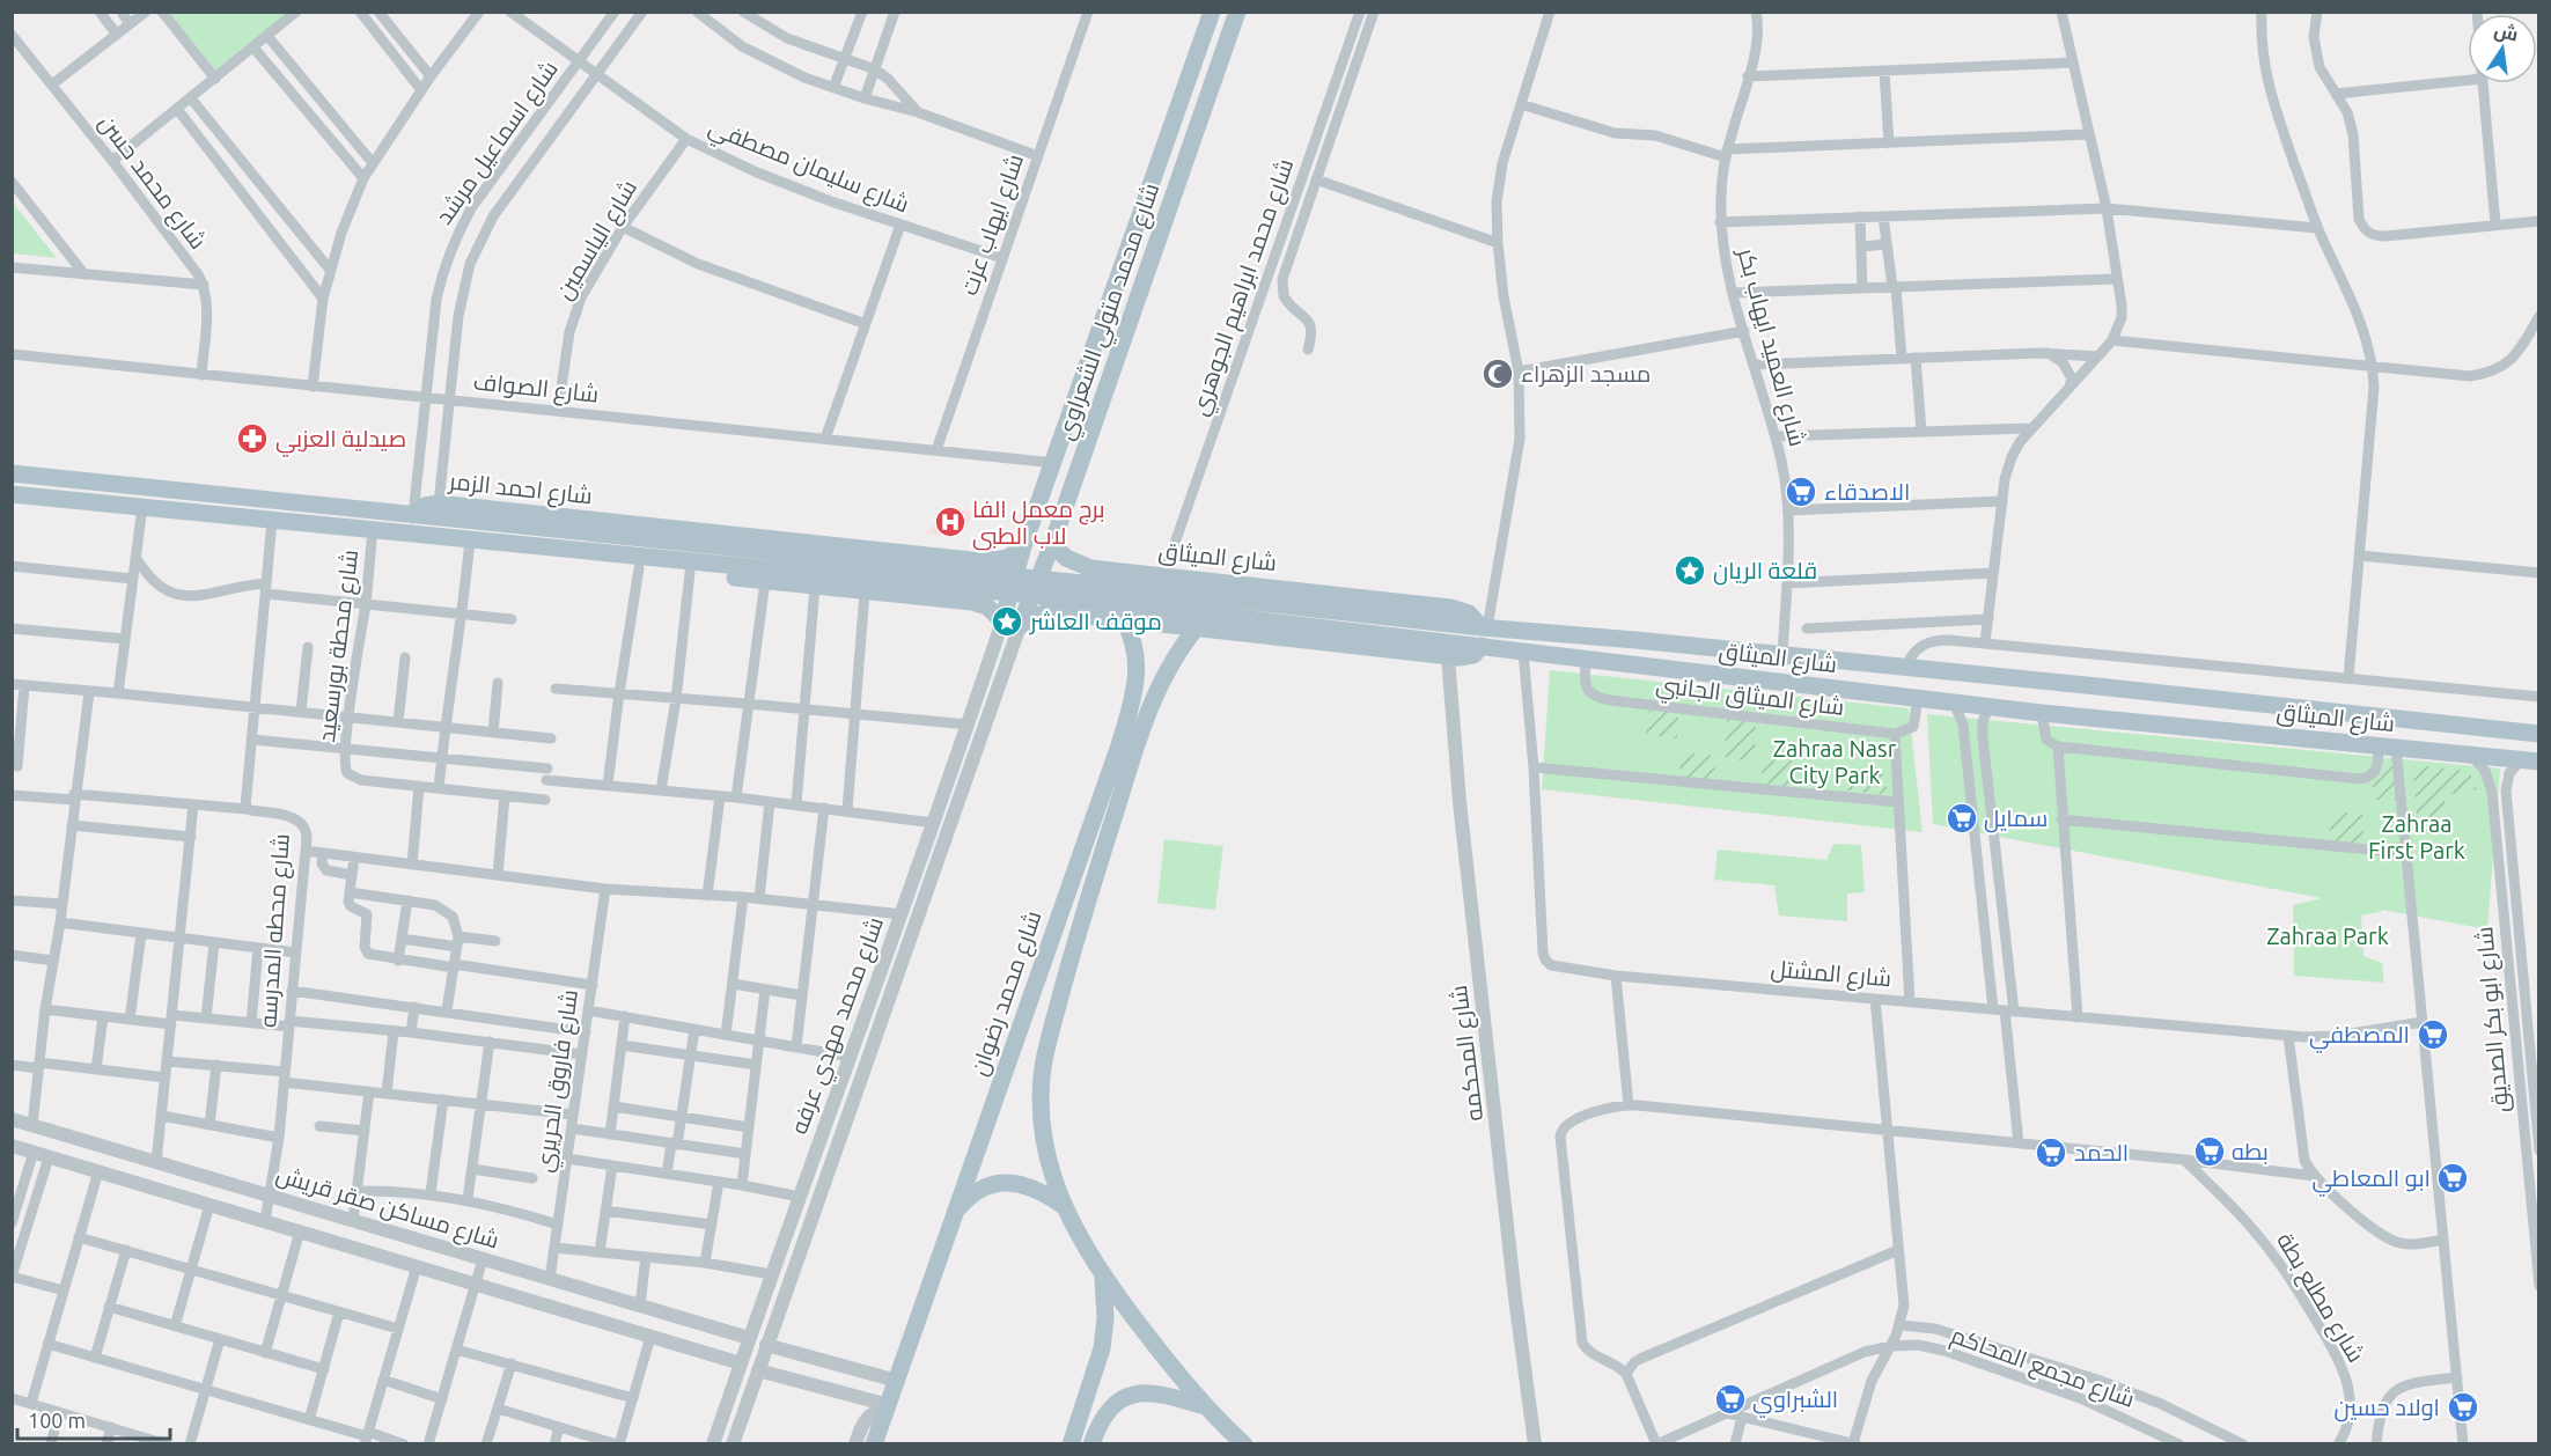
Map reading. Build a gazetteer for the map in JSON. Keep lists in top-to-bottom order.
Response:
{
  "streets": {
    "main road": [
      "شارع محمد متولي الشعراوي",
      "شارع احمد الزمر",
      "شارع الميثاق",
      "شارع محمد رضوان"
    ],
    "street": [
      "شارع اسماعيل مرشد",
      "شارع سليمان مصطفي",
      "شارع محمد حسن",
      "شارع ايهاب عزت",
      "شارع الياسمين",
      "شارع محمد ابراهيم الجوهري",
      "شارع العميد ايهاب بكر",
      "شارع الصواف",
      "شارع محطة بورسعيد",
      "شارع الميثاق الجانبي",
      "شارع محطه المدرسه",
      "شارع المشتل",
      "شارع ابو بكر الصديق",
      "شارع محمد مهدي عرفه",
      "شارع المحكمه",
      "شارع فاروق الحريري",
      "شارع مساكن صقر قريش",
      "شارع مطلع بطة",
      "شارع مجمع المحاكم"
    ]
  },
  "crossings": [
    ["شارع اسماعيل مرشد", "شارع سليمان مصطفي"],
    ["شارع اسماعيل مرشد", "شارع الصواف"],
    ["شارع اسماعيل مرشد", "شارع احمد الزمر"],
    ["شارع سليمان مصطفي", "شارع ايهاب عزت"],
    ["شارع سليمان مصطفي", "شارع الياسمين"],
    ["شارع محمد حسن", "شارع الصواف"],
    ["شارع ايهاب عزت", "شارع الصواف"],
    ["شارع الياسمين", "شارع الصواف"],
    ["شارع محمد ابراهيم الجوهري", "شارع الميثاق"],
    ["شارع محمد متولي الشعراوي", "شارع الصواف"],
    ["شارع محمد متولي الشعراوي", "شارع احمد الزمر"],
    ["شارع محمد متولي الشعراوي", "شارع الميثاق"],
    ["شارع محمد متولي الشعراوي", "شارع محمد مهدي عرفه"],
    ["شارع العميد ايهاب بكر", "شارع الميثاق"],
    ["شارع الميثاق", "شارع الميثاق الجانبي"],
    ["شارع الميثاق", "شارع المشتل"],
    ["شارع الميثاق", "شارع محمد رضوان"],
    ["شارع الميثاق", "شارع ابو بكر الصديق"],
    ["شارع الميثاق", "شارع محمد مهدي عرفه"],
    ["شارع الميثاق", "شارع المحكمه"],
    ["شارع محطه المدرسه", "شارع مساكن صقر قريش"],
    ["شارع محمد مهدي عرفه", "شارع مساكن صقر قريش"],
    ["شارع فاروق الحريري", "شارع مساكن صقر قريش"]
  ],
  "parks": ["Zahraa Nasr City Park", "Zahraa First Park", "Zahraa Park"],
  "places": {
    "mosque": ["مسجد الزهراء"],
    "pharmacy": ["صيدلية العزبي"],
    "supermarket": [
      "الاصدقاء",
      "سمايل",
      "المصطفي",
      "بطه",
      "الحمد",
      "ابو المعاطي",
      "الشبراوي",
      "اولاد حسين"
    ],
    "hospital": ["برج معمل الفا لاب الطبى"],
    "place": ["قلعة الريان", "موقف العاشر"]
  },
  "scale_bar": "100 m",
  "north": "top"
}
